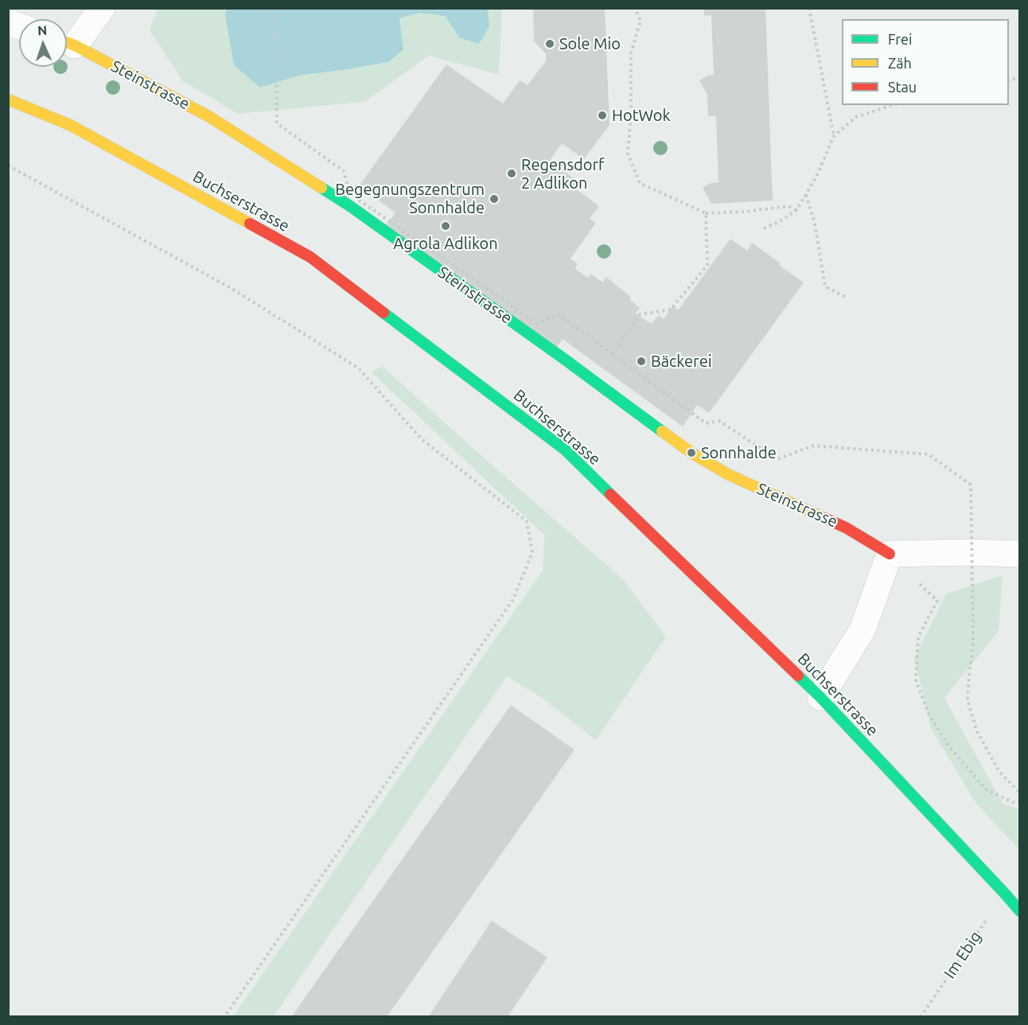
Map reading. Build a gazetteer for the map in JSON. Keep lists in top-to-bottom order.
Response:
{
  "streets": {
    "main road": ["Steinstrasse", "Buchserstrasse"],
    "path": ["Im Ebig"]
  },
  "crossings": [
    ["Buchserstrasse", "Im Ebig"]
  ],
  "places": [
    "Sole Mio",
    "HotWok",
    "Regensdorf 2 Adlikon",
    "Begegnungszentrum Sonnhalde",
    "Agrola Adlikon",
    "Bäckerei",
    "Sonnhalde"
  ],
  "legend": ["Frei", "Zäh", "Stau"],
  "north": "top"
}
